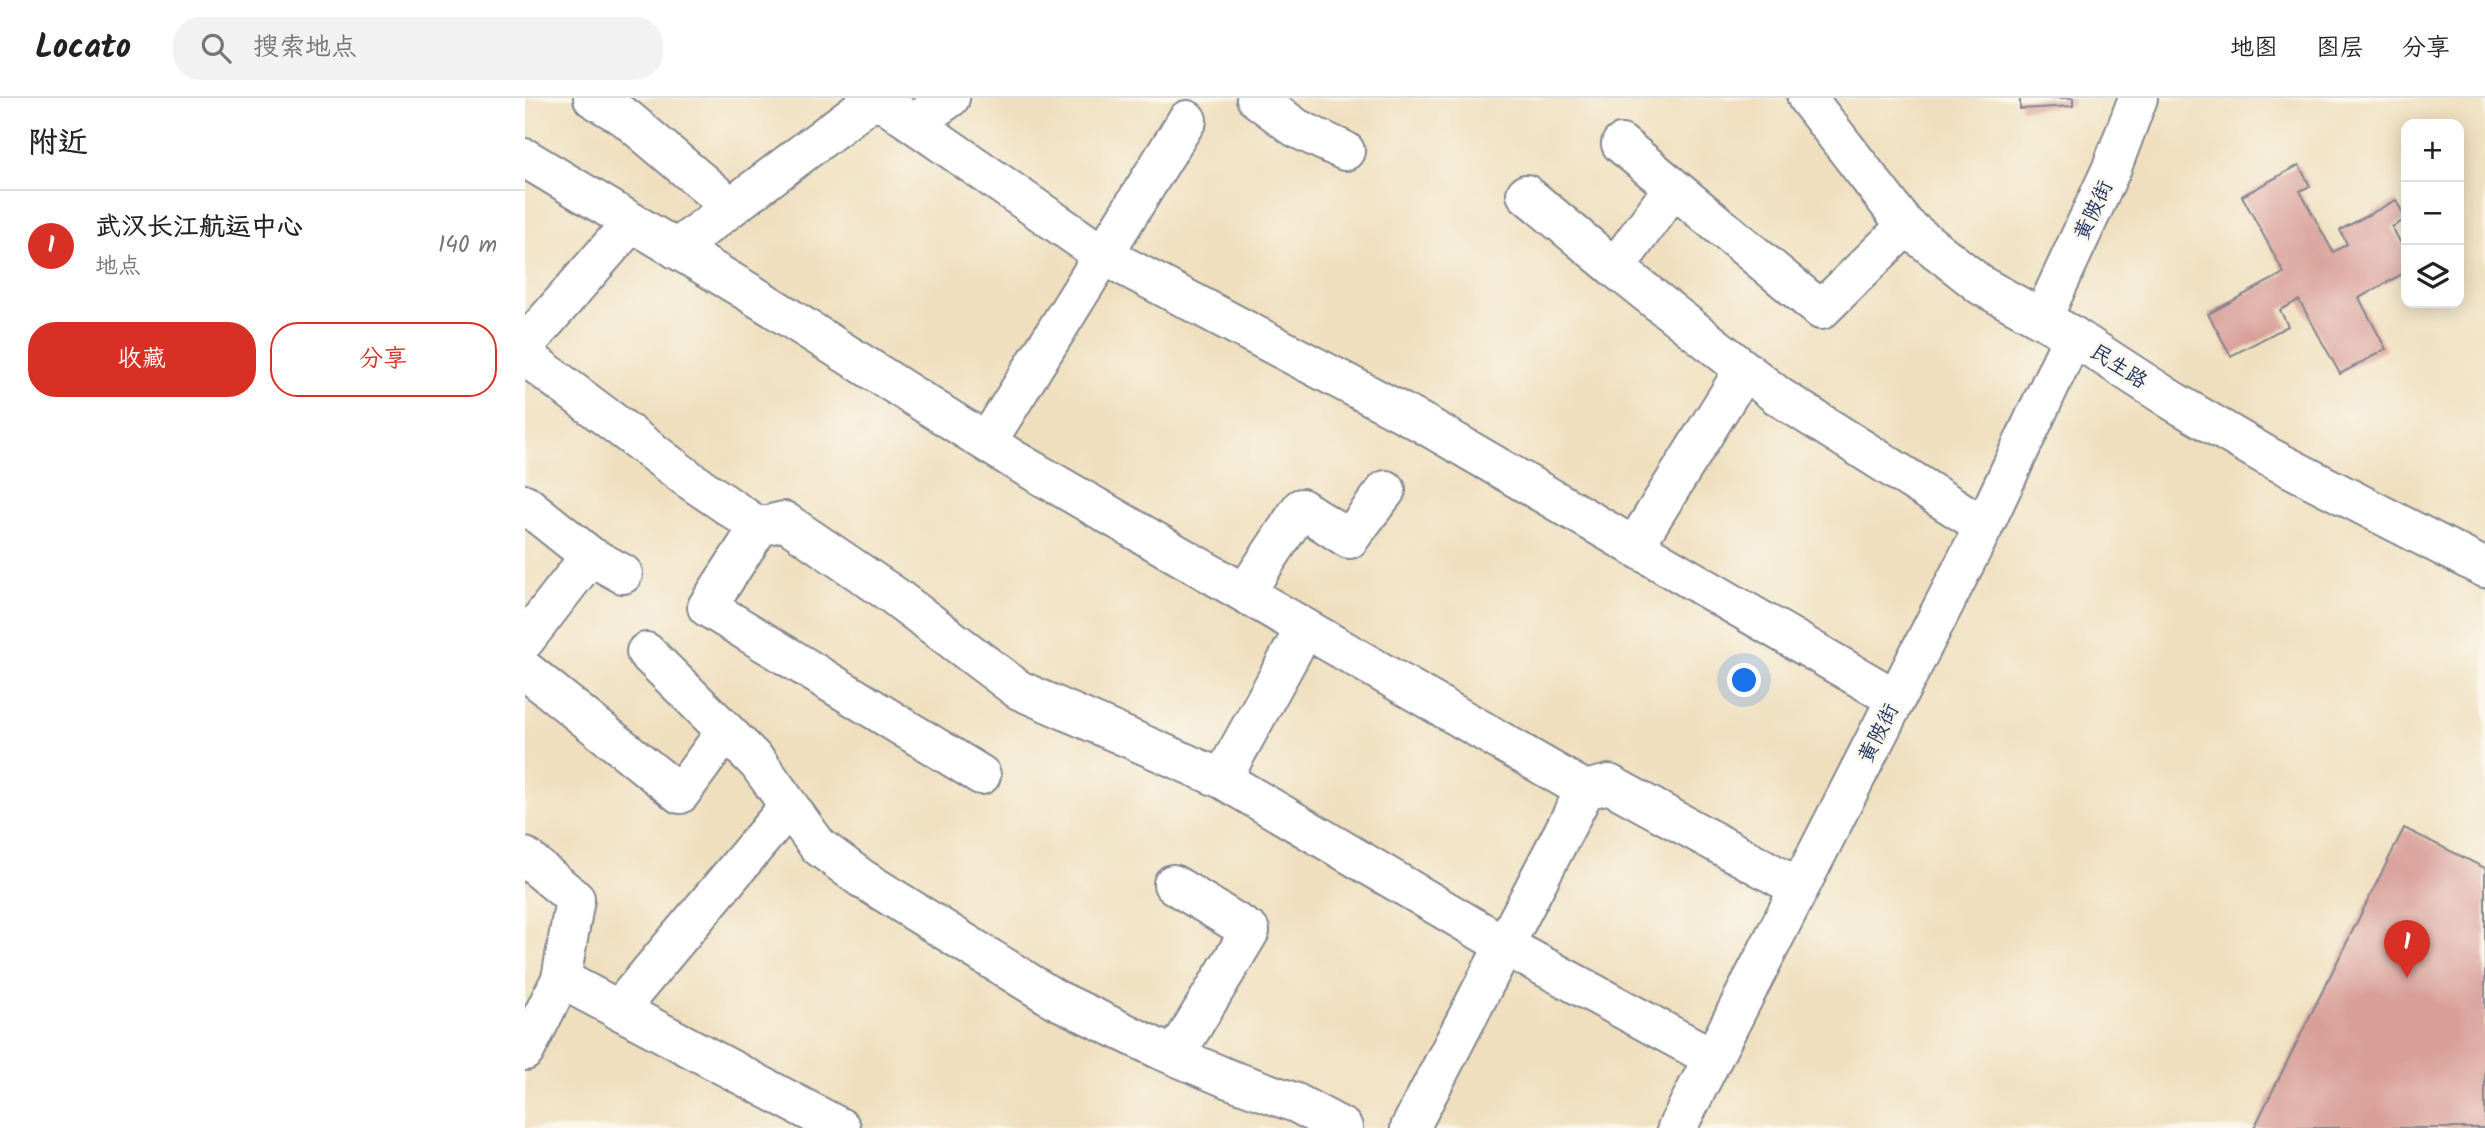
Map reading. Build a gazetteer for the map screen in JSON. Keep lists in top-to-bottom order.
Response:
{
  "streets": {
    "street": ["黄陂街", "民生路"]
  },
  "crossings": [
    ["黄陂街", "民生路"]
  ],
  "page": {
    "header": "Locato",
    "search": "搜索地点",
    "nav": ["地图", "图层", "分享"],
    "heading": "附近",
    "map_buttons": ["+", "−"],
    "list": [
      {
        "mark": "1",
        "name": "武汉长江航运中心",
        "note": "地点",
        "value": "140 m"
      }
    ],
    "buttons": ["收藏", "分享"],
    "pins": "1"
  }
}
